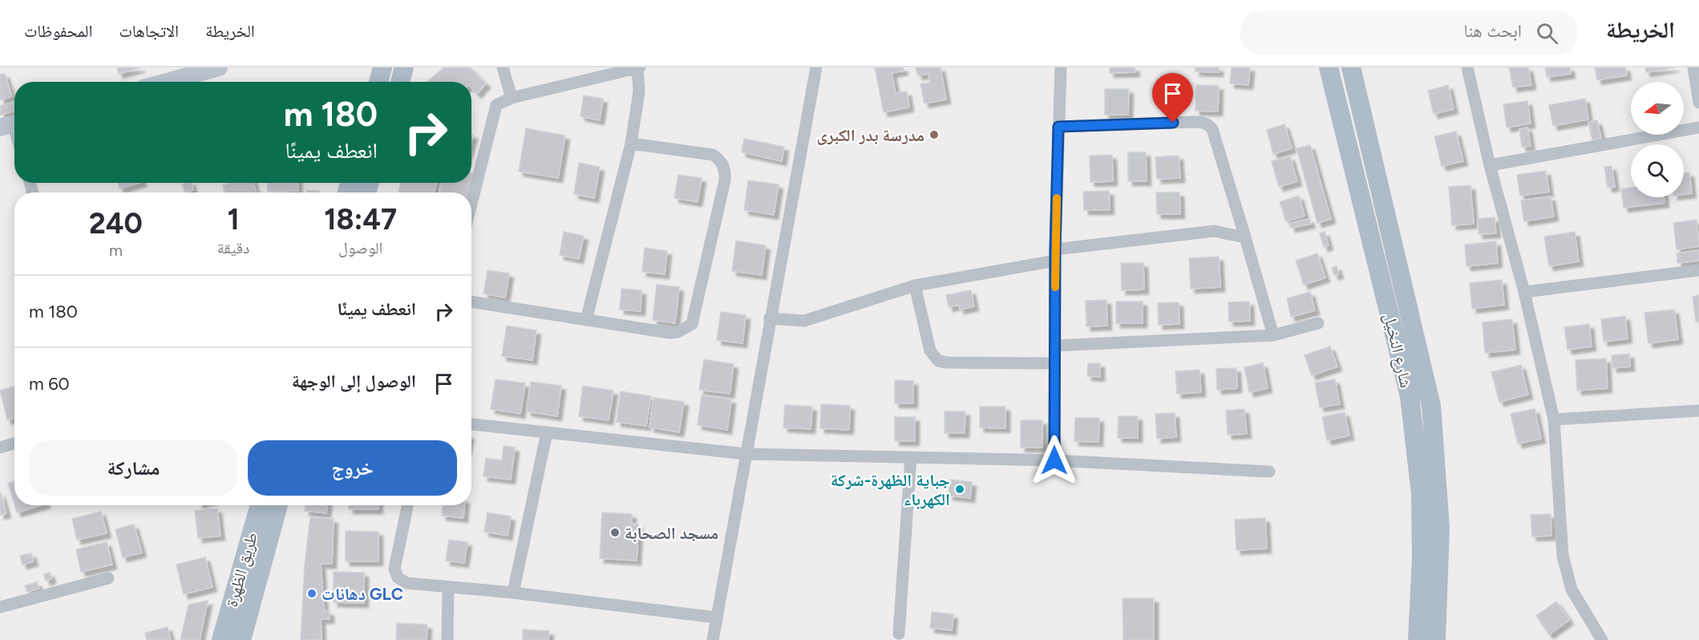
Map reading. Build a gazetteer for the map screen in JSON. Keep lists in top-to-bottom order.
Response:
{
  "streets": {
    "main road": ["شارع النخيل", "طريق الظهرة"]
  },
  "places": [
    "مدرسة بدر الكبرى",
    "جباية الظهرة-شركة الكهرباء",
    "مسجد الصحابة",
    "دهانات GLC"
  ],
  "north": "left",
  "page": {
    "header": "الخريطة",
    "search": "ابحث هنا",
    "nav": ["الخريطة", "الاتجاهات", "المحفوظات"],
    "turn": ["180 m", "انعطف يمينًا"],
    "eta": [
      "18:47",
      "الوصول",
      "1",
      "دقيقة",
      "240",
      "m"
    ],
    "list": [
      {
        "name": "انعطف يمينًا",
        "value": "180 m"
      },
      {
        "name": "الوصول إلى الوجهة",
        "value": "60 m"
      }
    ],
    "buttons": ["خروج", "مشاركة"]
  }
}
